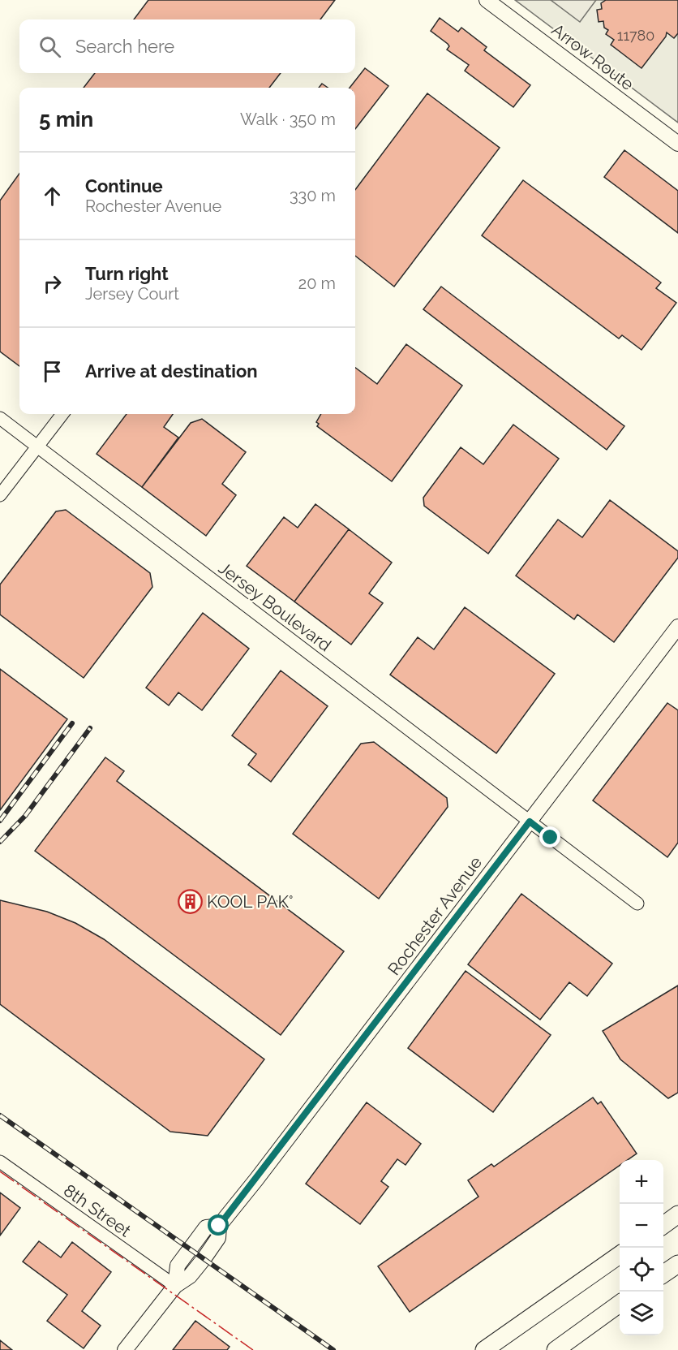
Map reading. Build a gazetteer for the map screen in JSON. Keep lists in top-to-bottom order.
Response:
{
  "streets": {
    "main road": ["Arrow Route", "Rochester Avenue"],
    "street": ["Jersey Boulevard", "8th Street"]
  },
  "crossings": [
    ["Jersey Boulevard", "Rochester Avenue"],
    ["Rochester Avenue", "8th Street"]
  ],
  "places": {
    "building": ["KOOL PAK°"]
  },
  "house_numbers": ["11780"],
  "page": {
    "search": "Search here",
    "heading": ["5 min", "Walk · 350 m"],
    "list": [
      ["Continue", "Rochester Avenue", "330 m"],
      ["Turn right", "Jersey Court", "20 m"],
      "Arrive at destination"
    ],
    "map_buttons": ["+", "−"]
  }
}
